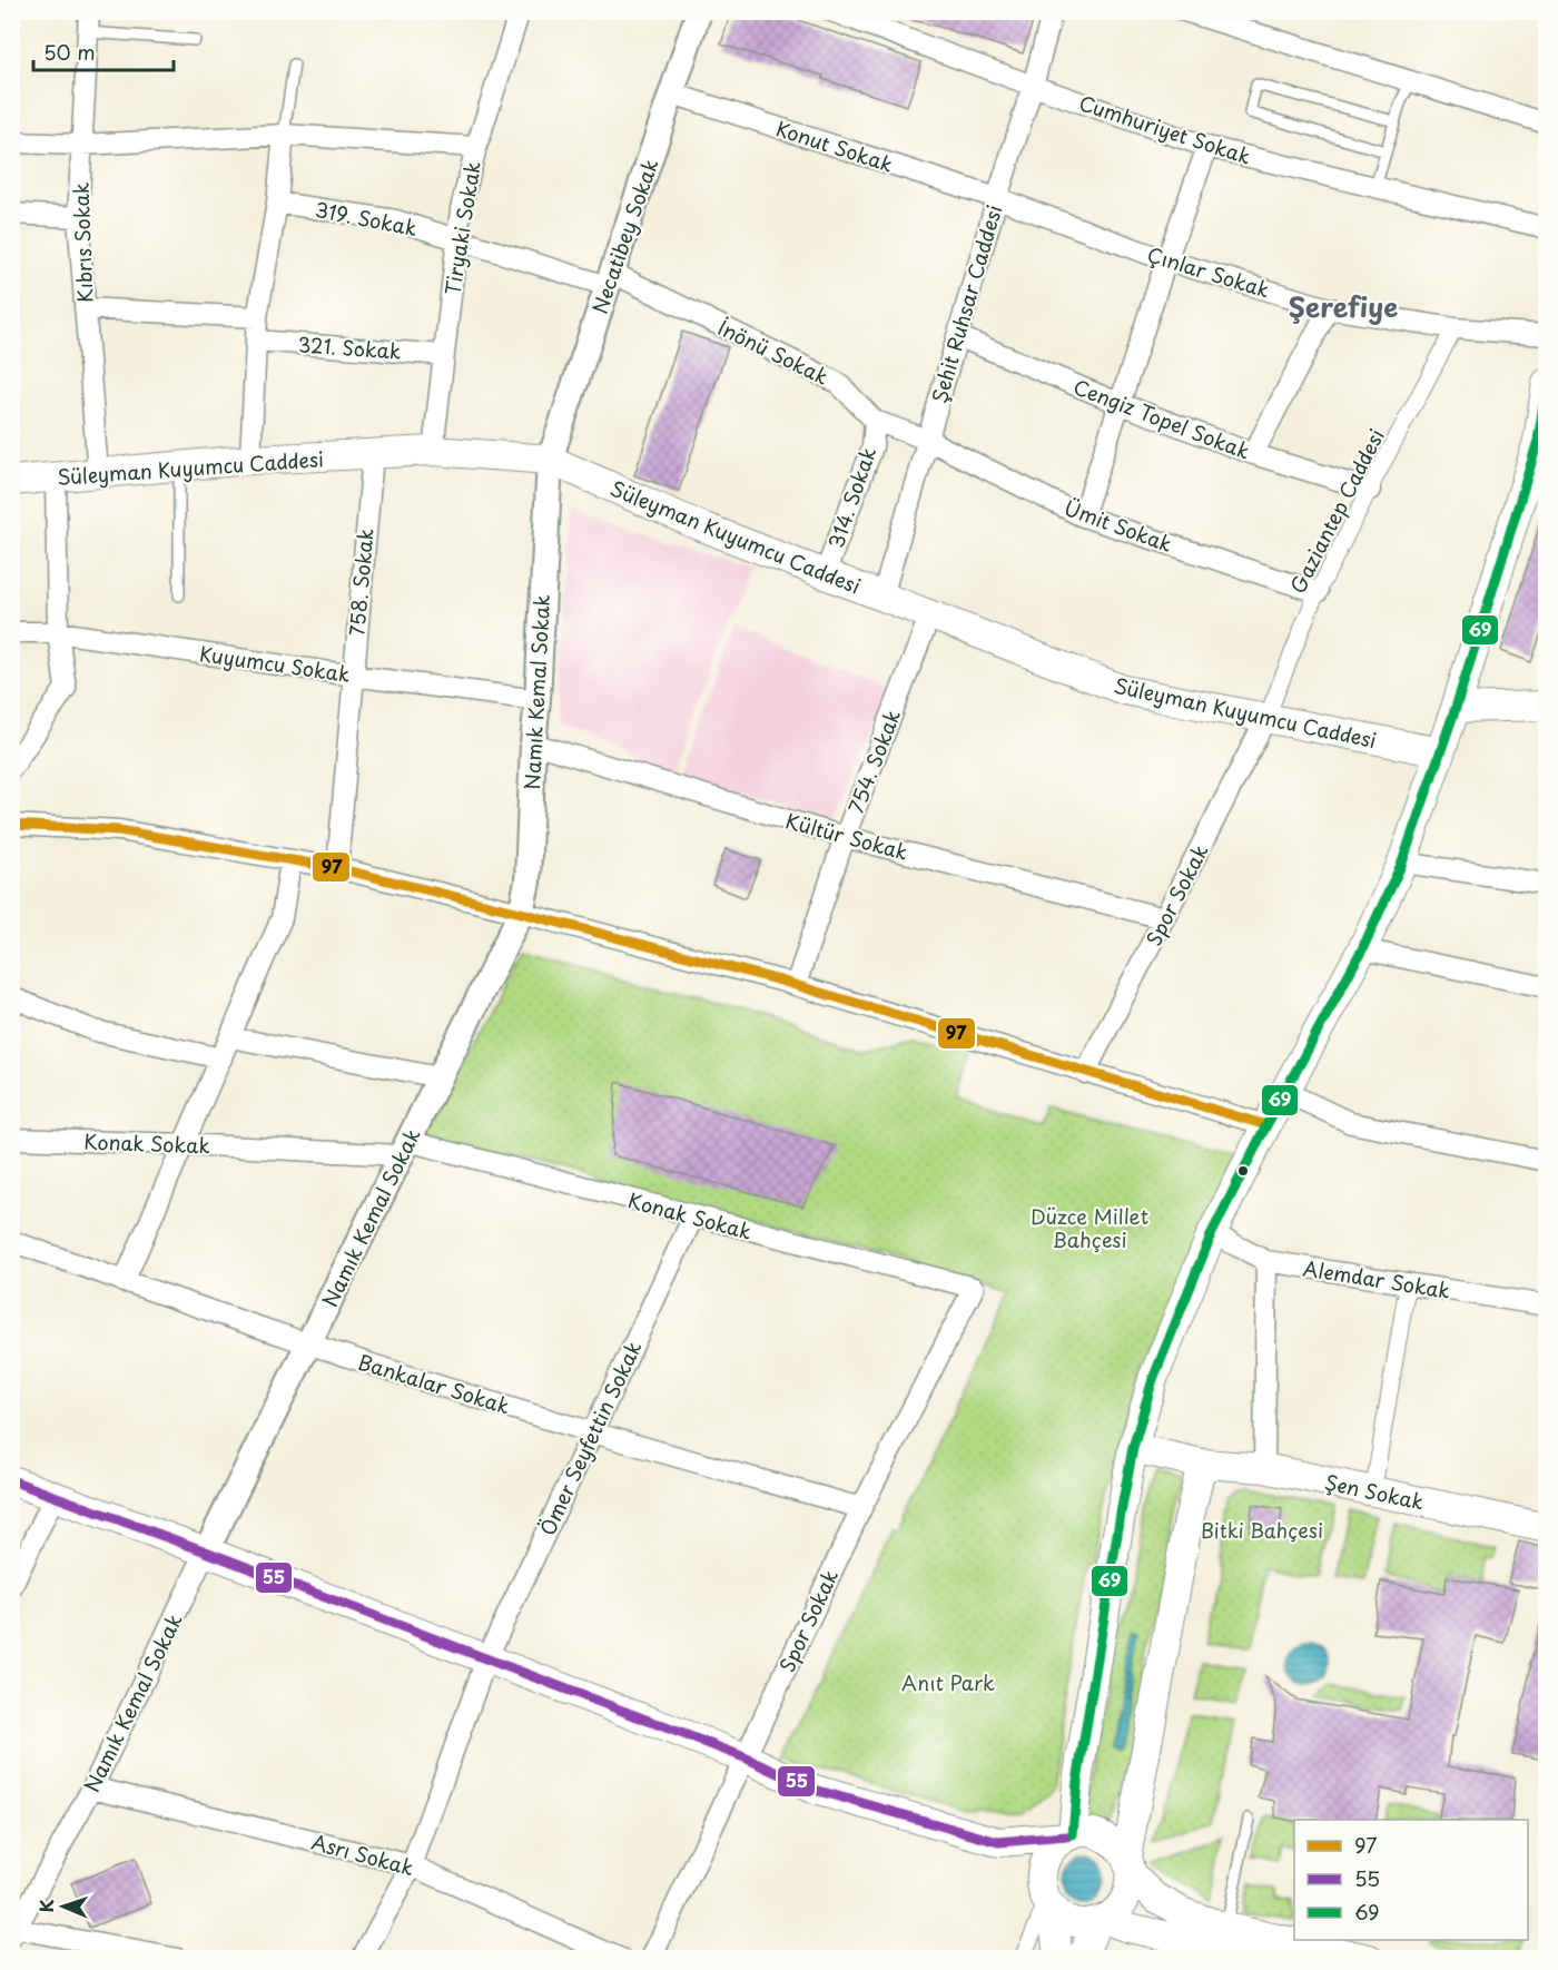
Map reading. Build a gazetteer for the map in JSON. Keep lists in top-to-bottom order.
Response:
{
  "streets": {
    "main road": ["Süleyman Kuyumcu Caddesi", "Şen Sokak"],
    "street": [
      "Cumhuriyet Sokak",
      "Konut Sokak",
      "319. Sokak",
      "Tiryaki Sokak",
      "Necatibey Sokak",
      "Kıbrıs Sokak",
      "Çınlar Sokak",
      "Şehit Ruhsar Caddesi",
      "321. Sokak",
      "İnönü Sokak",
      "Cengiz Topel Sokak",
      "314. Sokak",
      "Gaziantep Caddesi",
      "Ümit Sokak",
      "758. Sokak",
      "Kuyumcu Sokak",
      "Namık Kemal Sokak",
      "754. Sokak",
      "Kültür Sokak",
      "Spor Sokak",
      "Konak Sokak",
      "Alemdar Sokak",
      "Bankalar Sokak",
      "Ömer Seyfettin Sokak",
      "Asrı Sokak"
    ]
  },
  "crossings": [
    ["Cumhuriyet Sokak", "Şehit Ruhsar Caddesi"],
    ["Konut Sokak", "Necatibey Sokak"],
    ["Konut Sokak", "Çınlar Sokak"],
    ["Konut Sokak", "Şehit Ruhsar Caddesi"],
    ["319. Sokak", "Tiryaki Sokak"],
    ["319. Sokak", "Necatibey Sokak"],
    ["319. Sokak", "İnönü Sokak"],
    ["Tiryaki Sokak", "321. Sokak"],
    ["Tiryaki Sokak", "Süleyman Kuyumcu Caddesi"],
    ["Necatibey Sokak", "İnönü Sokak"],
    ["Necatibey Sokak", "Süleyman Kuyumcu Caddesi"],
    ["Necatibey Sokak", "Namık Kemal Sokak"],
    ["Kıbrıs Sokak", "Süleyman Kuyumcu Caddesi"],
    ["Çınlar Sokak", "Şehit Ruhsar Caddesi"],
    ["Çınlar Sokak", "Gaziantep Caddesi"],
    ["Şehit Ruhsar Caddesi", "İnönü Sokak"],
    ["Şehit Ruhsar Caddesi", "Cengiz Topel Sokak"],
    ["Şehit Ruhsar Caddesi", "Süleyman Kuyumcu Caddesi"],
    ["Şehit Ruhsar Caddesi", "Ümit Sokak"],
    ["İnönü Sokak", "314. Sokak"],
    ["İnönü Sokak", "Ümit Sokak"],
    ["Cengiz Topel Sokak", "Gaziantep Caddesi"],
    ["Süleyman Kuyumcu Caddesi", "314. Sokak"],
    ["Süleyman Kuyumcu Caddesi", "Gaziantep Caddesi"],
    ["Süleyman Kuyumcu Caddesi", "758. Sokak"],
    ["Süleyman Kuyumcu Caddesi", "Namık Kemal Sokak"],
    ["Süleyman Kuyumcu Caddesi", "754. Sokak"],
    ["Süleyman Kuyumcu Caddesi", "Spor Sokak"],
    ["Gaziantep Caddesi", "Ümit Sokak"],
    ["Gaziantep Caddesi", "Spor Sokak"],
    ["758. Sokak", "Kuyumcu Sokak"],
    ["Kuyumcu Sokak", "Namık Kemal Sokak"],
    ["Namık Kemal Sokak", "Kültür Sokak"],
    ["Namık Kemal Sokak", "Konak Sokak"],
    ["Namık Kemal Sokak", "Bankalar Sokak"],
    ["Namık Kemal Sokak", "Asrı Sokak"],
    ["754. Sokak", "Kültür Sokak"],
    ["Kültür Sokak", "Spor Sokak"],
    ["Spor Sokak", "Konak Sokak"],
    ["Spor Sokak", "Bankalar Sokak"],
    ["Konak Sokak", "Ömer Seyfettin Sokak"],
    ["Bankalar Sokak", "Ömer Seyfettin Sokak"],
    ["Ömer Seyfettin Sokak", "Asrı Sokak"]
  ],
  "districts": ["Şerefiye"],
  "parks": ["Düzce Millet Bahçesi", "Bitki Bahçesi", "Anıt Park"],
  "lines": ["transit line 69", "transit line 97", "transit line 55"],
  "legend": ["97", "55", "69"],
  "scale_bar": "50 m",
  "north": "left"
}
